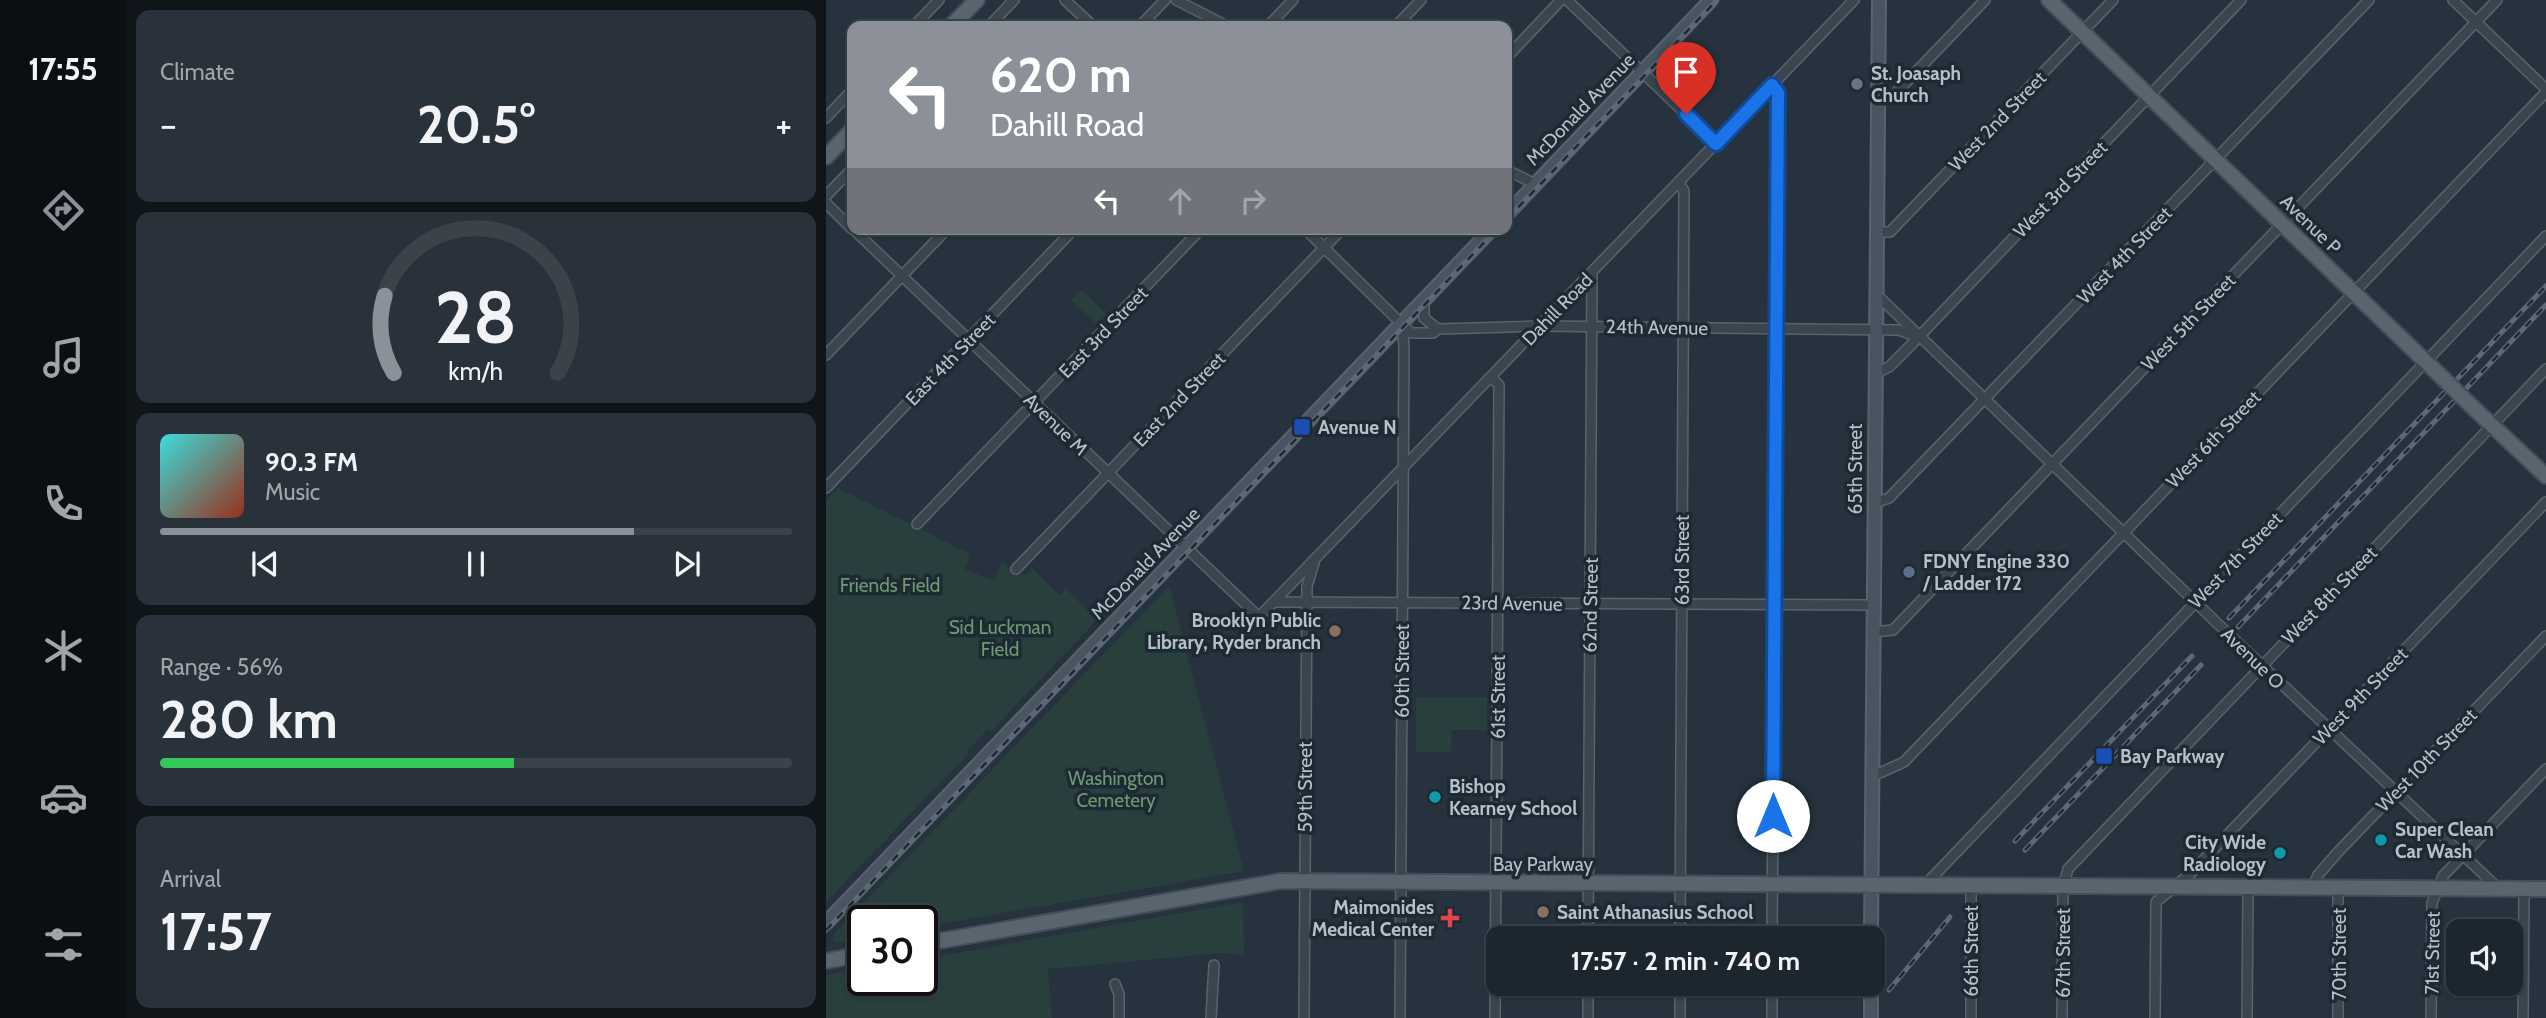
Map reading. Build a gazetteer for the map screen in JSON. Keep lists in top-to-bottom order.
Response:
{
  "streets": {
    "main road": [
      "McDonald Avenue",
      "Avenue P",
      "65th Street",
      "Bay Parkway"
    ],
    "street": [
      "West 2nd Street",
      "West 3rd Street",
      "West 4th Street",
      "Dahill Road",
      "West 5th Street",
      "24th Avenue",
      "East 3rd Street",
      "East 4th Street",
      "East 2nd Street",
      "Avenue M",
      "West 6th Street",
      "63rd Street",
      "West 7th Street",
      "West 8th Street",
      "23rd Avenue",
      "62nd Street",
      "Avenue O",
      "60th Street",
      "West 9th Street",
      "61st Street",
      "West 10th Street",
      "59th Street",
      "66th Street",
      "67th Street",
      "71st Street",
      "70th Street"
    ]
  },
  "crossings": [
    ["McDonald Avenue", "24th Avenue"],
    ["McDonald Avenue", "Avenue M"],
    ["McDonald Avenue", "60th Street"],
    ["West 2nd Street", "Avenue P"],
    ["West 2nd Street", "65th Street"],
    ["West 3rd Street", "Avenue P"],
    ["West 3rd Street", "65th Street"],
    ["West 3rd Street", "Avenue O"],
    ["Avenue P", "West 4th Street"],
    ["Avenue P", "West 5th Street"],
    ["Avenue P", "West 6th Street"],
    ["Avenue P", "West 7th Street"],
    ["Avenue P", "West 8th Street"],
    ["West 4th Street", "65th Street"],
    ["West 4th Street", "Avenue O"],
    ["Dahill Road", "24th Avenue"],
    ["Dahill Road", "Avenue M"],
    ["Dahill Road", "63rd Street"],
    ["Dahill Road", "23rd Avenue"],
    ["Dahill Road", "62nd Street"],
    ["Dahill Road", "60th Street"],
    ["Dahill Road", "61st Street"],
    ["Dahill Road", "59th Street"],
    ["West 5th Street", "65th Street"],
    ["West 5th Street", "Avenue O"],
    ["24th Avenue", "65th Street"],
    ["24th Avenue", "63rd Street"],
    ["24th Avenue", "62nd Street"],
    ["24th Avenue", "60th Street"],
    ["East 3rd Street", "Avenue M"],
    ["East 4th Street", "Avenue M"],
    ["East 2nd Street", "Avenue M"],
    ["West 6th Street", "65th Street"],
    ["West 6th Street", "Avenue O"],
    ["65th Street", "23rd Avenue"],
    ["65th Street", "Avenue O"],
    ["65th Street", "Bay Parkway"],
    ["63rd Street", "23rd Avenue"],
    ["63rd Street", "Bay Parkway"],
    ["West 7th Street", "Avenue O"],
    ["West 7th Street", "Bay Parkway"],
    ["West 8th Street", "Avenue O"],
    ["West 8th Street", "Bay Parkway"],
    ["West 8th Street", "67th Street"],
    ["23rd Avenue", "62nd Street"],
    ["23rd Avenue", "60th Street"],
    ["23rd Avenue", "61st Street"],
    ["23rd Avenue", "59th Street"],
    ["62nd Street", "Bay Parkway"],
    ["Avenue O", "West 9th Street"],
    ["Avenue O", "West 10th Street"],
    ["Avenue O", "Bay Parkway"],
    ["60th Street", "Bay Parkway"],
    ["West 9th Street", "Bay Parkway"],
    ["61st Street", "Bay Parkway"],
    ["West 10th Street", "Bay Parkway"],
    ["59th Street", "Bay Parkway"],
    ["Bay Parkway", "66th Street"],
    ["Bay Parkway", "67th Street"],
    ["Bay Parkway", "71st Street"],
    ["Bay Parkway", "70th Street"]
  ],
  "parks": ["Friends Field", "Sid Luckman Field", "Washington Cemetery"],
  "places": {
    "other": [
      "St. Joasaph Church",
      "FDNY Engine 330 / Ladder 172",
      "Brooklyn Public Library, Ryder branch",
      "Bishop Kearney School",
      "Super Clean Car Wash",
      "City Wide Radiology",
      "Saint Athanasius School"
    ],
    "transit": ["Avenue N", "Bay Parkway"],
    "health": ["Maimonides Medical Center"]
  },
  "page": {
    "tabs": "17:55",
    "tile": [
      "Climate",
      ["Range · 56%", "280 km"],
      ["Arrival", "17:57"]
    ],
    "turn": ["620 m", "Dahill Road"],
    "heat": ["−", "20.5°", "+"],
    "song": ["90.3 FM", "Music"],
    "limit": "30",
    "trip": "17:57 · 2 min · 740 m",
    "gauge": ["28", "km/h"]
  }
}
